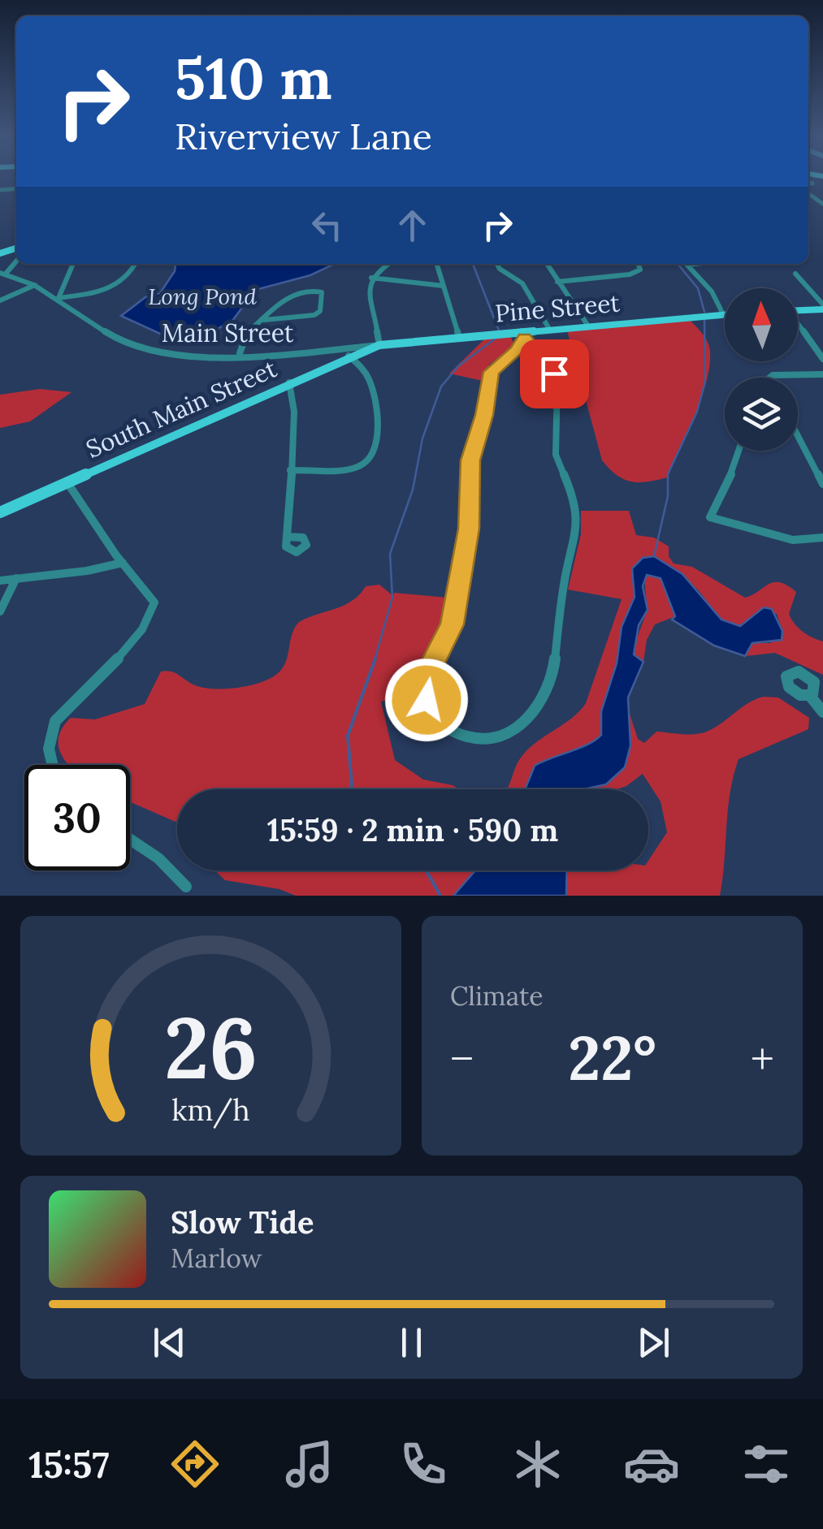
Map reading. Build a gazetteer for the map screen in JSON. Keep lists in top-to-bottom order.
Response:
{
  "streets": {
    "main road": ["Pine Street", "South Main Street"],
    "street": ["Main Street"]
  },
  "crossings": [
    ["Pine Street", "Main Street"],
    ["Pine Street", "South Main Street"],
    ["Main Street", "South Main Street"]
  ],
  "water": ["Long Pond"],
  "north": "top",
  "page": {
    "turn": ["510 m", "Riverview Lane"],
    "limit": "30",
    "trip": "15:59 · 2 min · 590 m",
    "tile": "Climate",
    "heat": ["−", "22°", "+"],
    "song": ["Slow Tide", "Marlow"],
    "tabs": "15:57",
    "gauge": ["26", "km/h"]
  }
}
